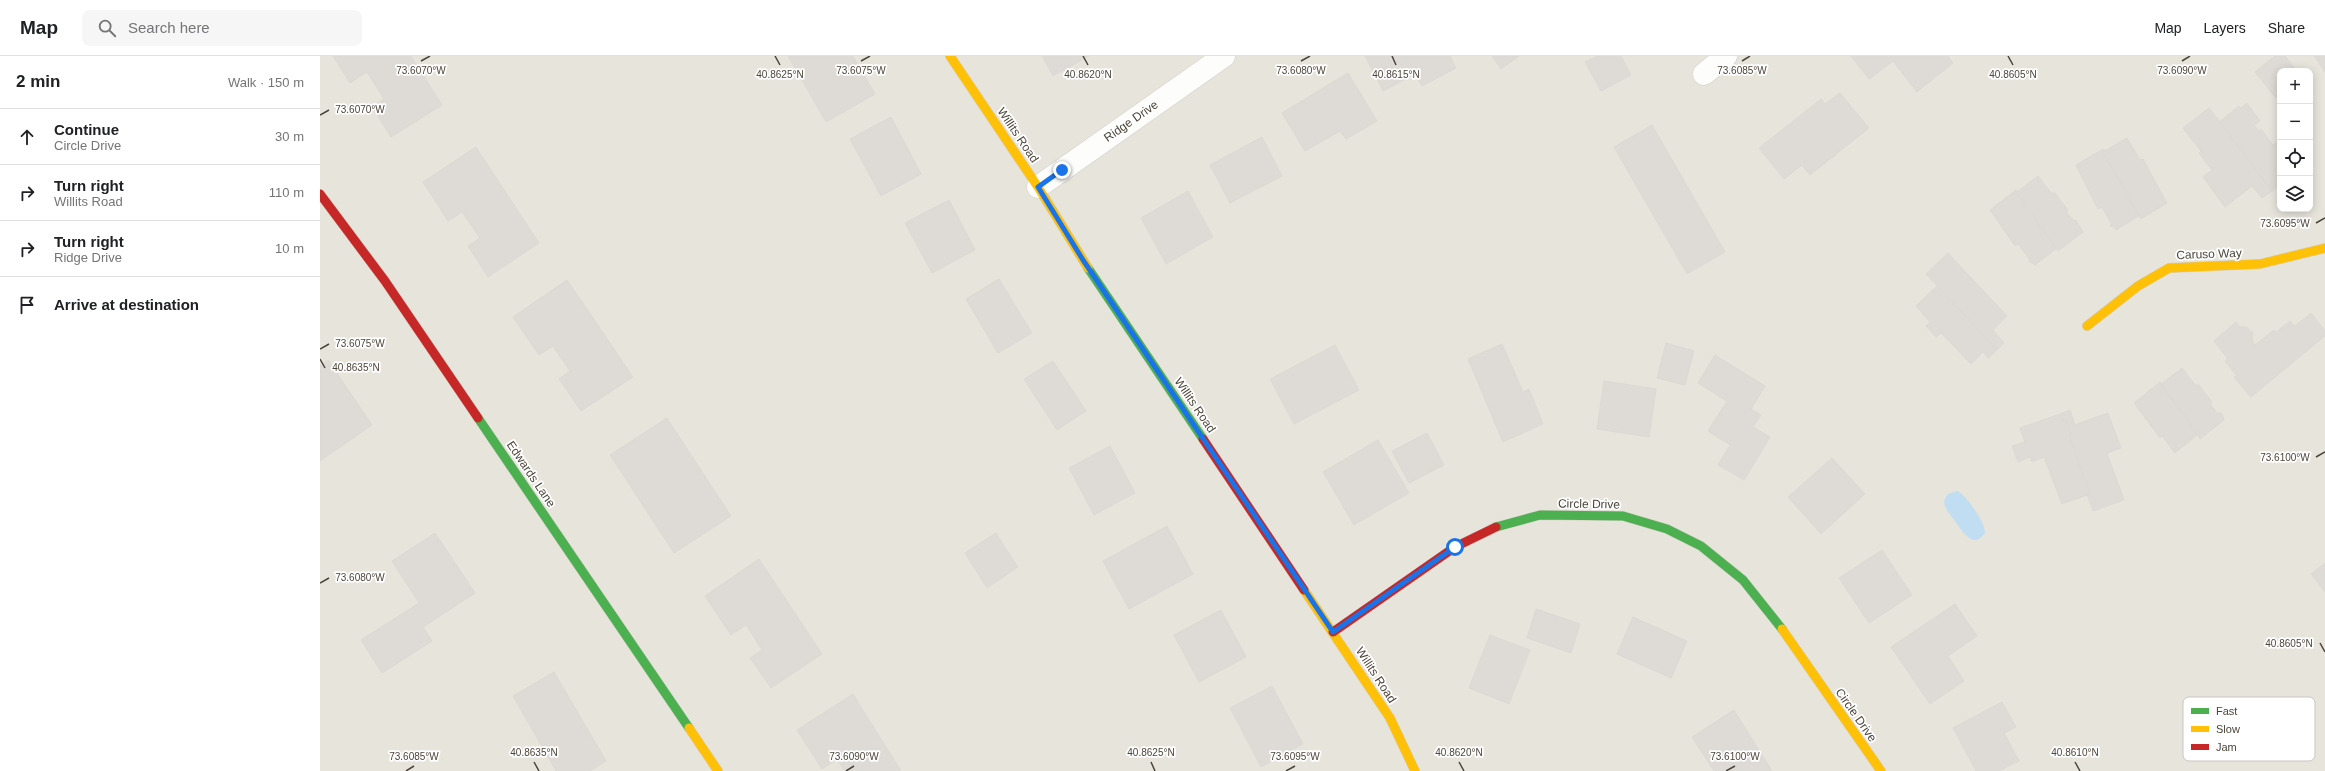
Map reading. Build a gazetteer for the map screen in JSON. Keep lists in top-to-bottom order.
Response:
{
  "streets": {
    "street": [
      "Ridge Drive",
      "Willits Road",
      "Caruso Way",
      "Edwards Lane",
      "Circle Drive"
    ]
  },
  "crossings": [
    ["Ridge Drive", "Willits Road"],
    ["Willits Road", "Circle Drive"]
  ],
  "legend": ["Fast", "Slow", "Jam"],
  "page": {
    "header": "Map",
    "search": "Search here",
    "nav": ["Map", "Layers", "Share"],
    "heading": ["2 min", "Walk · 150 m"],
    "map_buttons": ["+", "−"],
    "list": [
      ["Continue", "Circle Drive", "30 m"],
      ["Turn right", "Willits Road", "110 m"],
      ["Turn right", "Ridge Drive", "10 m"],
      "Arrive at destination"
    ]
  },
  "coordinates": [
    "73.6070°W",
    "73.6085°W",
    "73.6090°W",
    "73.6075°W",
    "73.6080°W",
    "40.8625°N",
    "40.8620°N",
    "40.8615°N",
    "40.8605°N",
    "73.6095°W",
    "40.8635°N",
    "73.6100°W",
    "40.8610°N"
  ]
}
